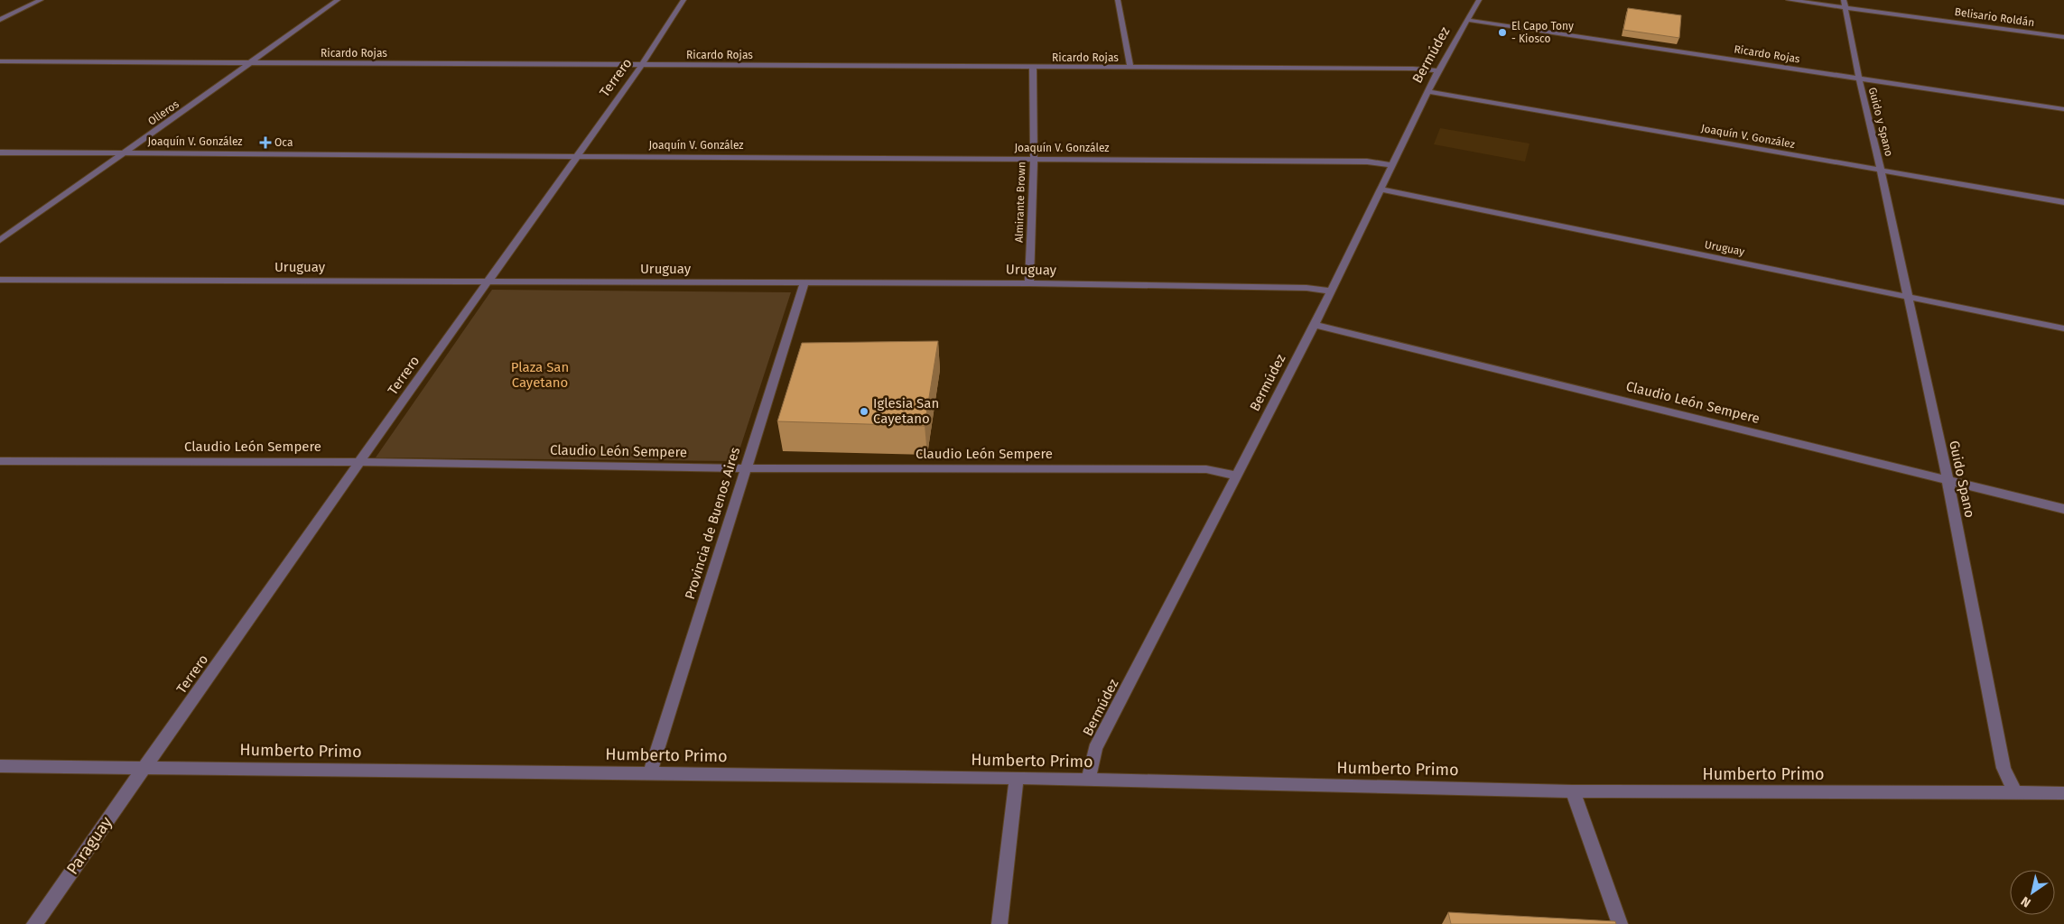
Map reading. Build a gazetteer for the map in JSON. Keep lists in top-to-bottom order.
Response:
{
  "streets": {
    "street": [
      "Belisario Roldán",
      "Ricardo Rojas",
      "Bermúdez",
      "Terrero",
      "Olleros",
      "Guido y Spano",
      "Joaquín V. González",
      "Almirante Brown",
      "Uruguay",
      "Claudio León Sempere",
      "Guido Spano",
      "Provincia de Buenos Aires",
      "Humberto Primo",
      "Paraguay"
    ]
  },
  "crossings": [
    ["Ricardo Rojas", "Bermúdez"],
    ["Ricardo Rojas", "Terrero"],
    ["Ricardo Rojas", "Olleros"],
    ["Ricardo Rojas", "Guido y Spano"],
    ["Ricardo Rojas", "Almirante Brown"],
    ["Bermúdez", "Joaquín V. González"],
    ["Bermúdez", "Uruguay"],
    ["Bermúdez", "Claudio León Sempere"],
    ["Bermúdez", "Humberto Primo"],
    ["Terrero", "Joaquín V. González"],
    ["Terrero", "Uruguay"],
    ["Terrero", "Claudio León Sempere"],
    ["Terrero", "Humberto Primo"],
    ["Terrero", "Paraguay"],
    ["Olleros", "Joaquín V. González"],
    ["Guido y Spano", "Joaquín V. González"],
    ["Guido y Spano", "Guido Spano"],
    ["Joaquín V. González", "Almirante Brown"],
    ["Joaquín V. González", "Guido Spano"],
    ["Almirante Brown", "Uruguay"],
    ["Uruguay", "Guido Spano"],
    ["Uruguay", "Provincia de Buenos Aires"],
    ["Claudio León Sempere", "Guido Spano"],
    ["Claudio León Sempere", "Provincia de Buenos Aires"],
    ["Guido Spano", "Humberto Primo"],
    ["Provincia de Buenos Aires", "Humberto Primo"],
    ["Humberto Primo", "Paraguay"]
  ],
  "parks": ["Plaza San Cayetano"],
  "places": {
    "other": ["El Capo Tony - Kiosco", "Iglesia San Cayetano"],
    "health": ["Oca"]
  },
  "north": "bottom left"
}
